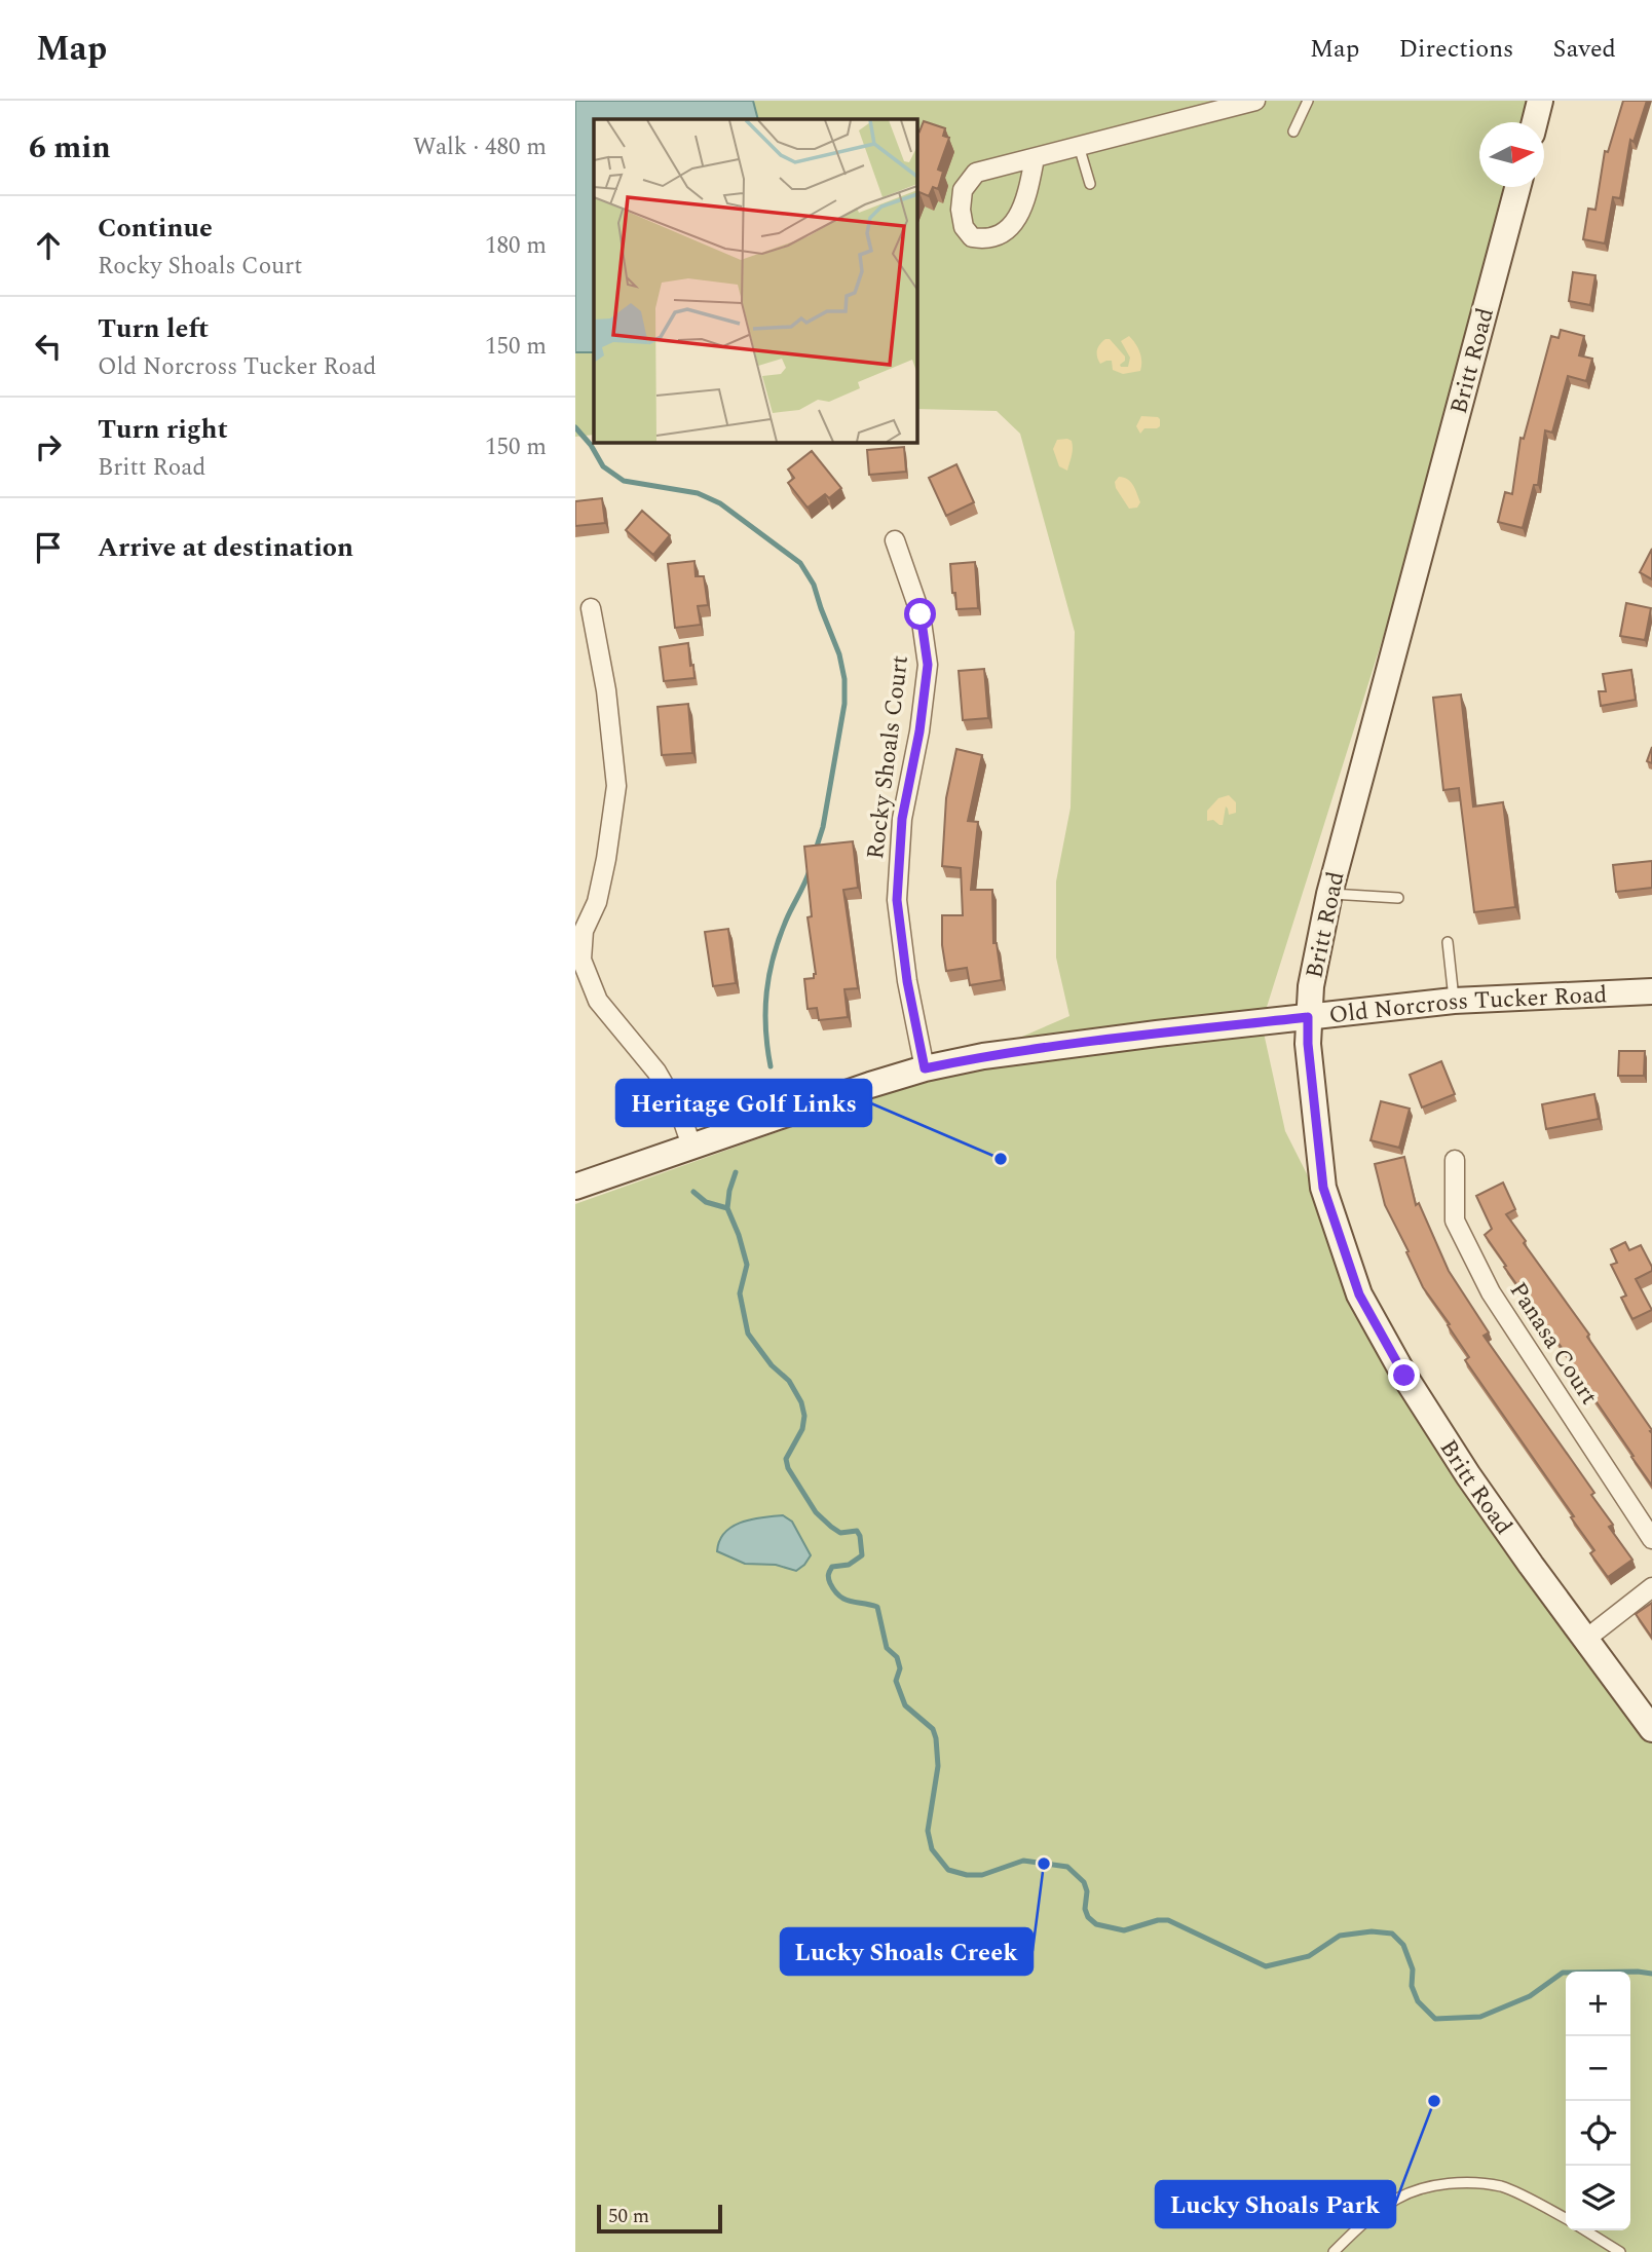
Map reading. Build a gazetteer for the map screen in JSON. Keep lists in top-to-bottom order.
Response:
{
  "streets": {
    "street": [
      "Britt Road",
      "Rocky Shoals Court",
      "Old Norcross Tucker Road",
      "Panasa Court"
    ]
  },
  "crossings": [
    ["Britt Road", "Old Norcross Tucker Road"],
    ["Rocky Shoals Court", "Old Norcross Tucker Road"]
  ],
  "places": ["Heritage Golf Links", "Lucky Shoals Creek", "Lucky Shoals Park"],
  "scale_bar": "50 m",
  "north": "right",
  "page": {
    "header": "Map",
    "nav": ["Map", "Directions", "Saved"],
    "heading": ["6 min", "Walk · 480 m"],
    "list": [
      ["Continue", "Rocky Shoals Court", "180 m"],
      ["Turn left", "Old Norcross Tucker Road", "150 m"],
      ["Turn right", "Britt Road", "150 m"],
      "Arrive at destination"
    ],
    "map_buttons": ["+", "−"],
    "scale": "50 m"
  }
}
